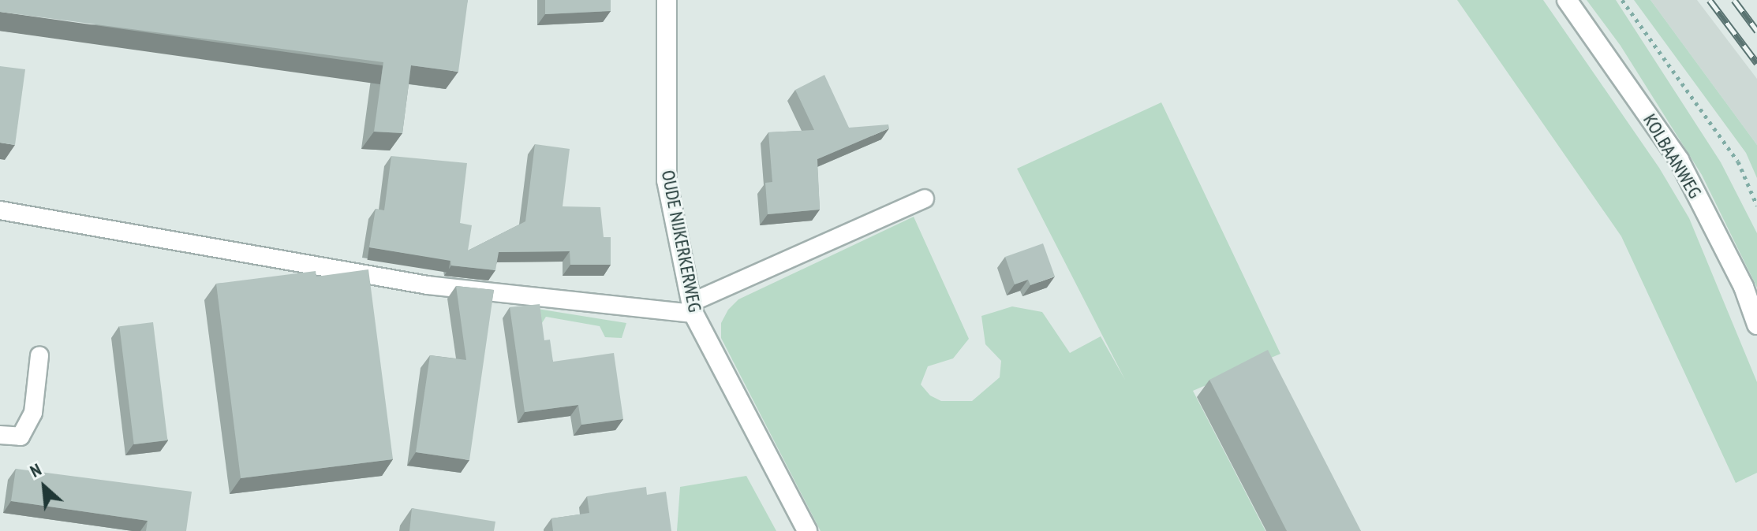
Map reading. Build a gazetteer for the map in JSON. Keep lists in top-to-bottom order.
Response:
{
  "streets": {
    "street": ["KOLBAANWEG", "OUDE NIJKERKERWEG"]
  },
  "north": "top left"
}
